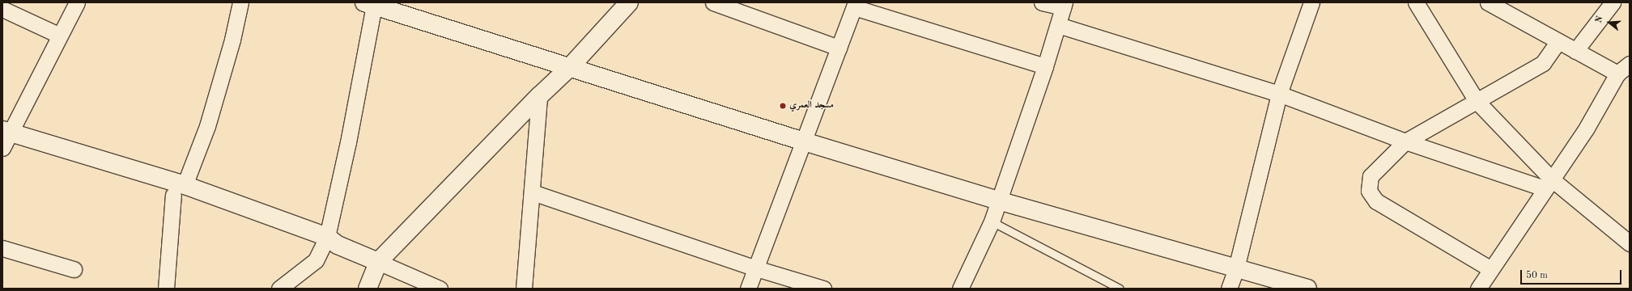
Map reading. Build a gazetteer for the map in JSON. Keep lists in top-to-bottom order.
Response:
{
  "places": ["مسجد العمري"],
  "scale_bar": "50 m",
  "north": "left"
}
